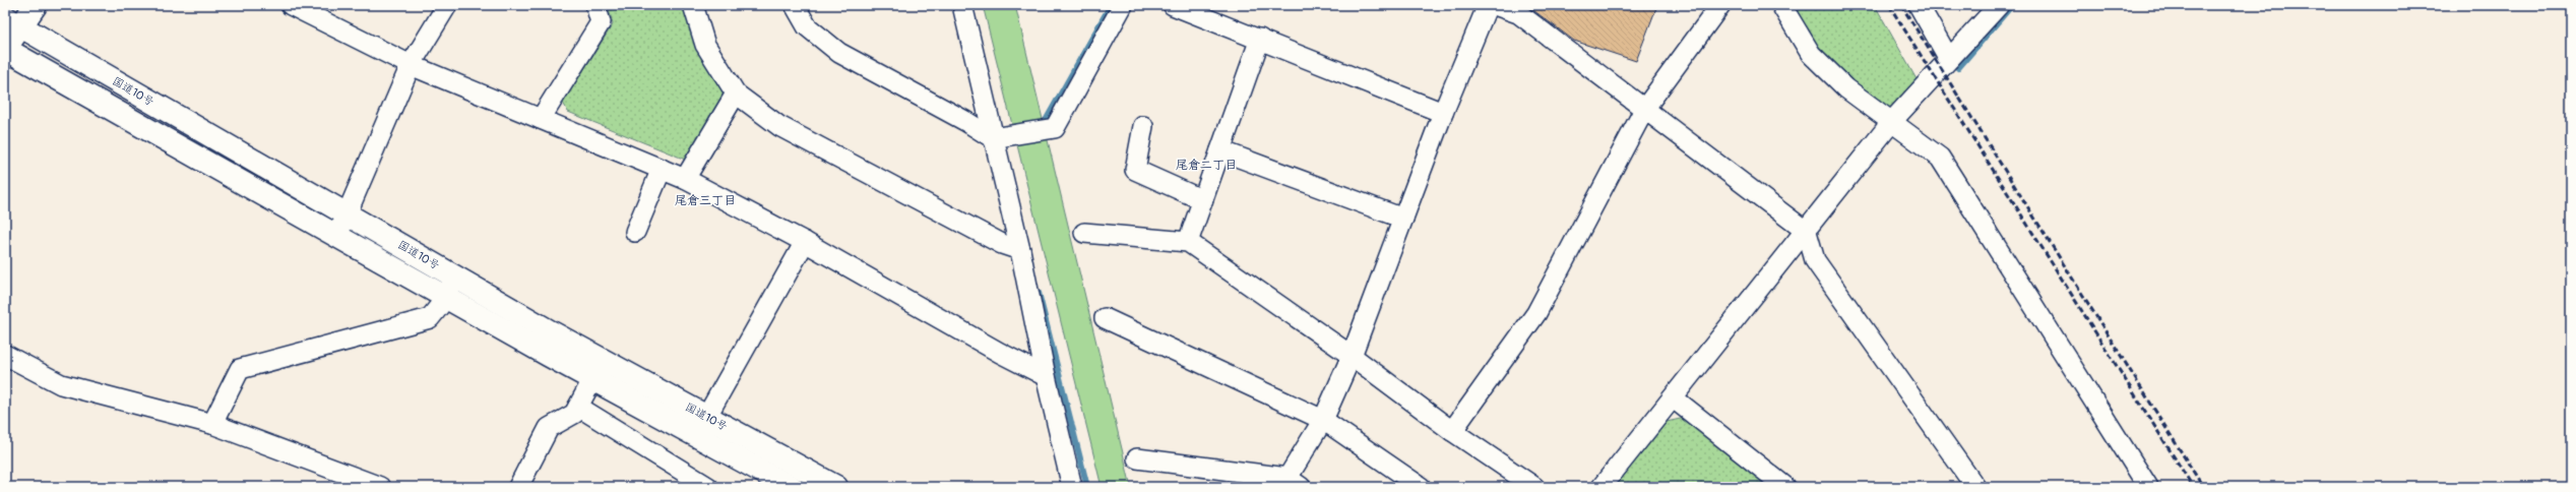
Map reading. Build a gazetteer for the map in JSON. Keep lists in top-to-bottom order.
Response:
{
  "streets": {
    "main road": ["国道10号"]
  },
  "districts": ["尾倉二丁目", "尾倉三丁目"]
}
